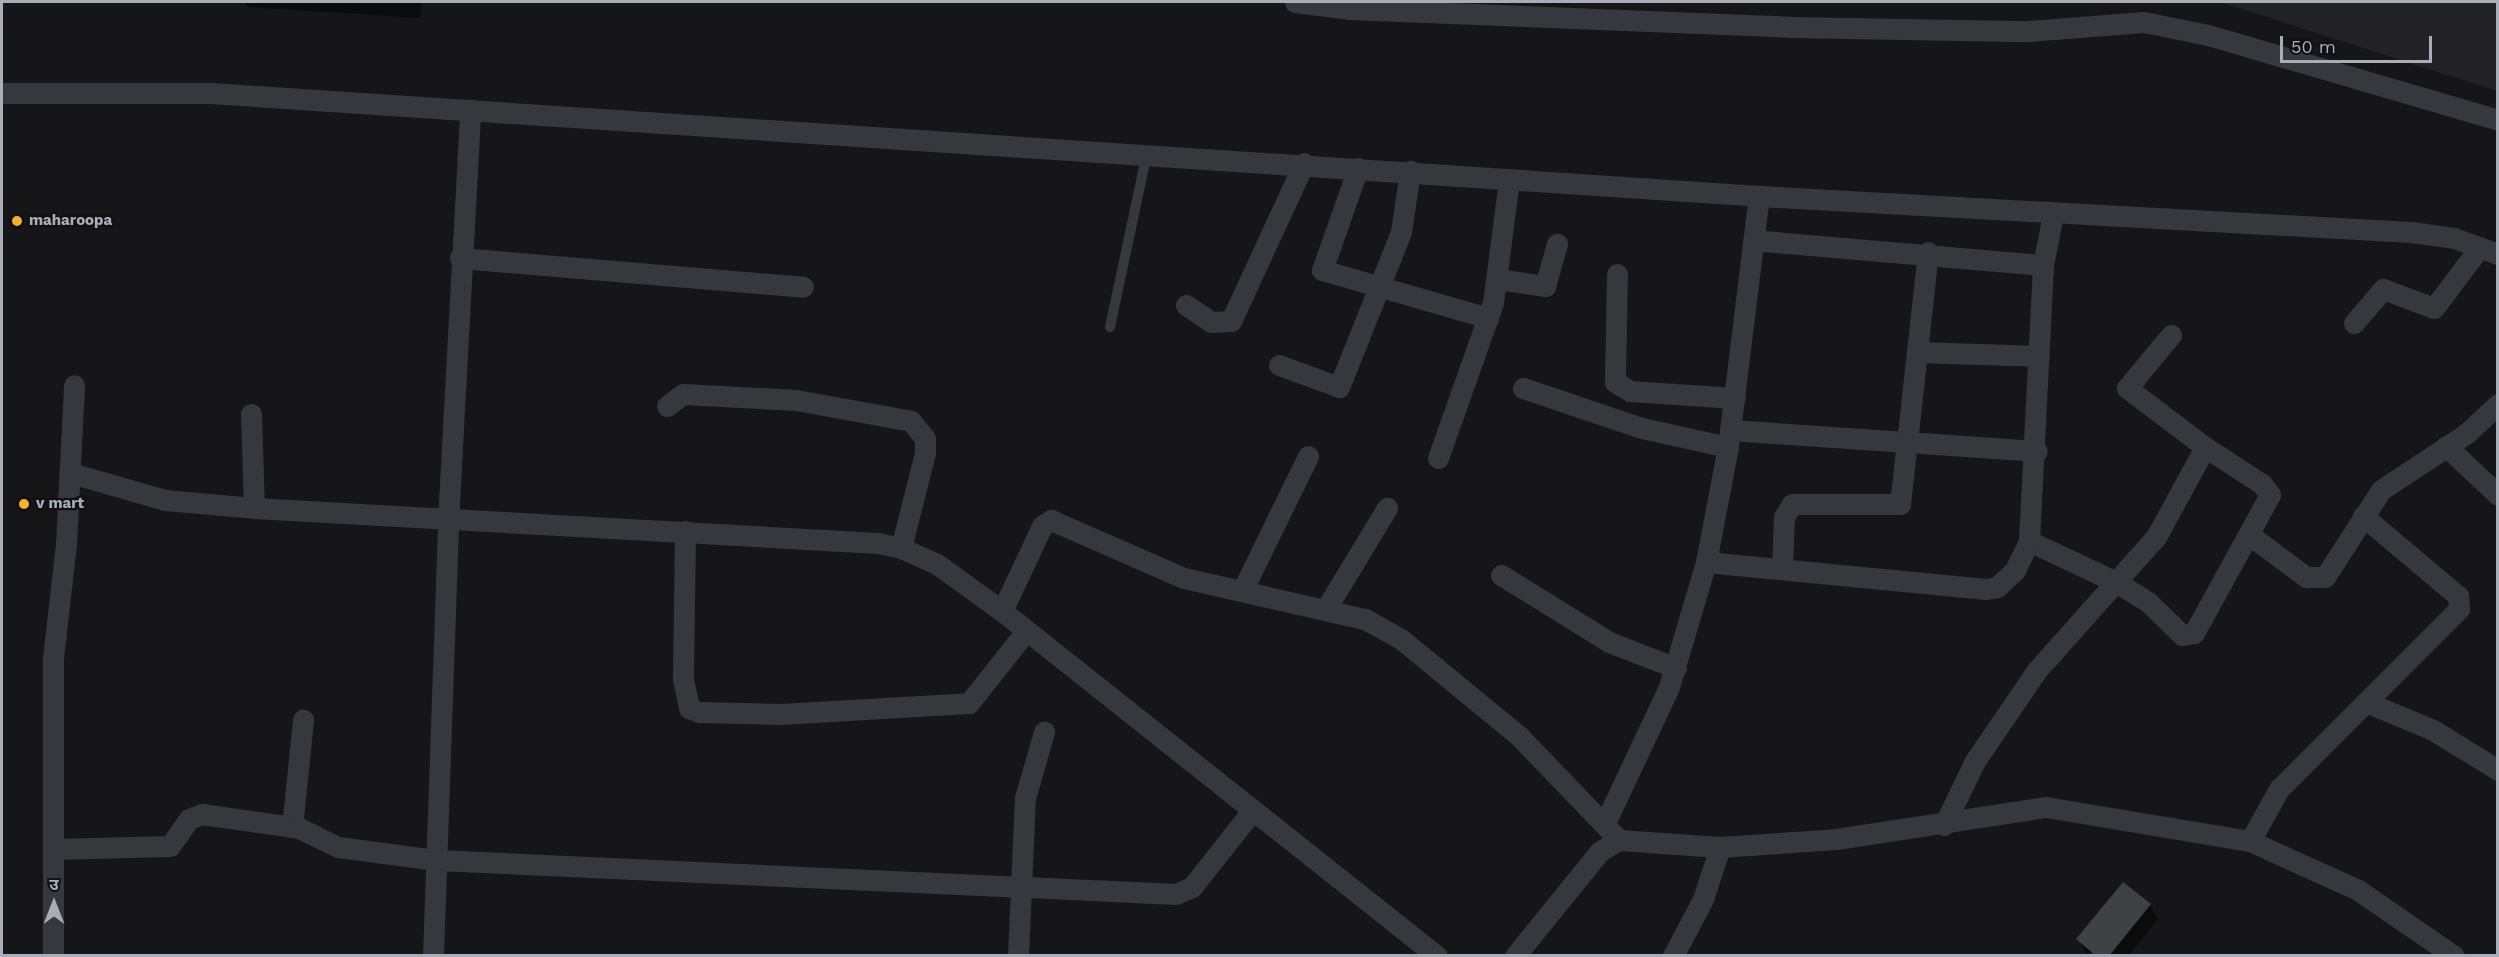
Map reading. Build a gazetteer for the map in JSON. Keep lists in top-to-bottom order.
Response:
{
  "places": ["maharoopa", "v mart"],
  "scale_bar": "50 m",
  "north": "top"
}
